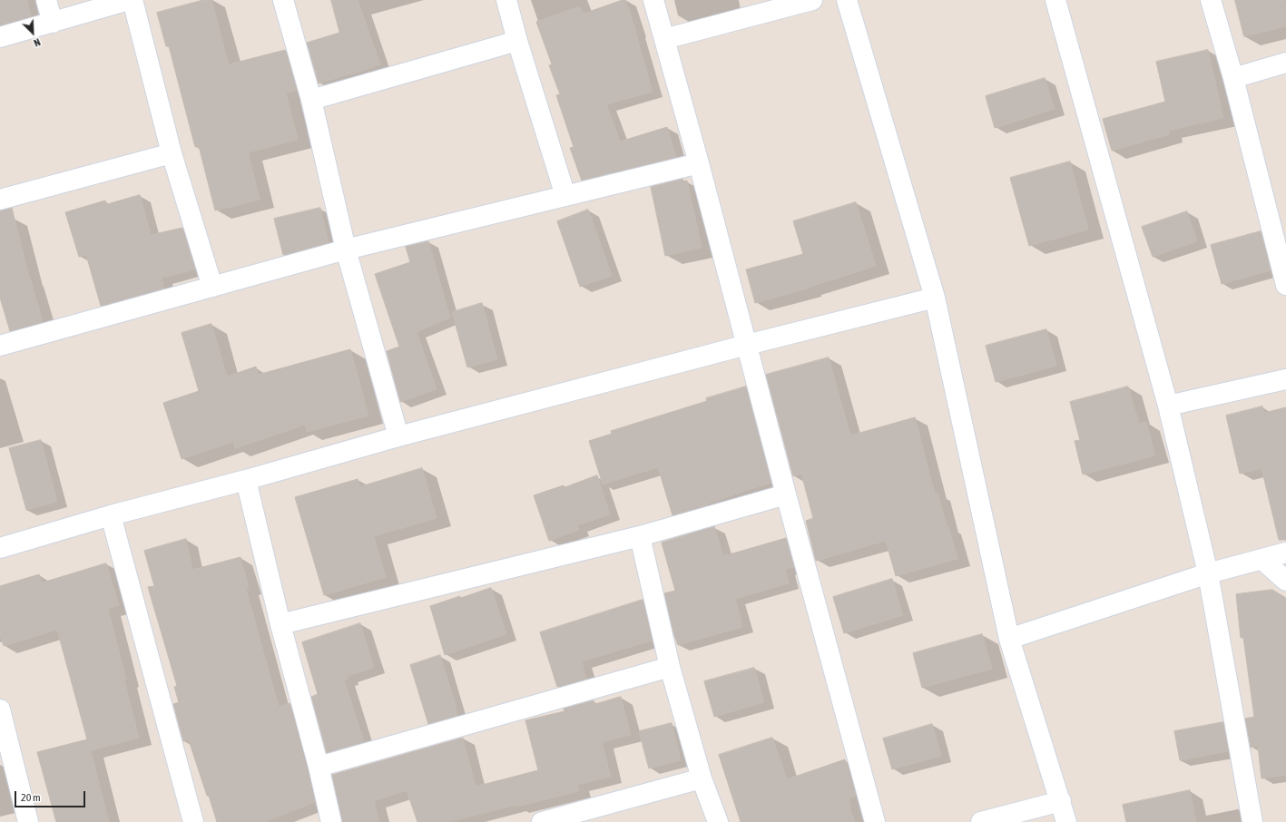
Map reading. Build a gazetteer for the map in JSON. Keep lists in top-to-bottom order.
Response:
{
  "scale_bar": "20 m",
  "north": "bottom right"
}
